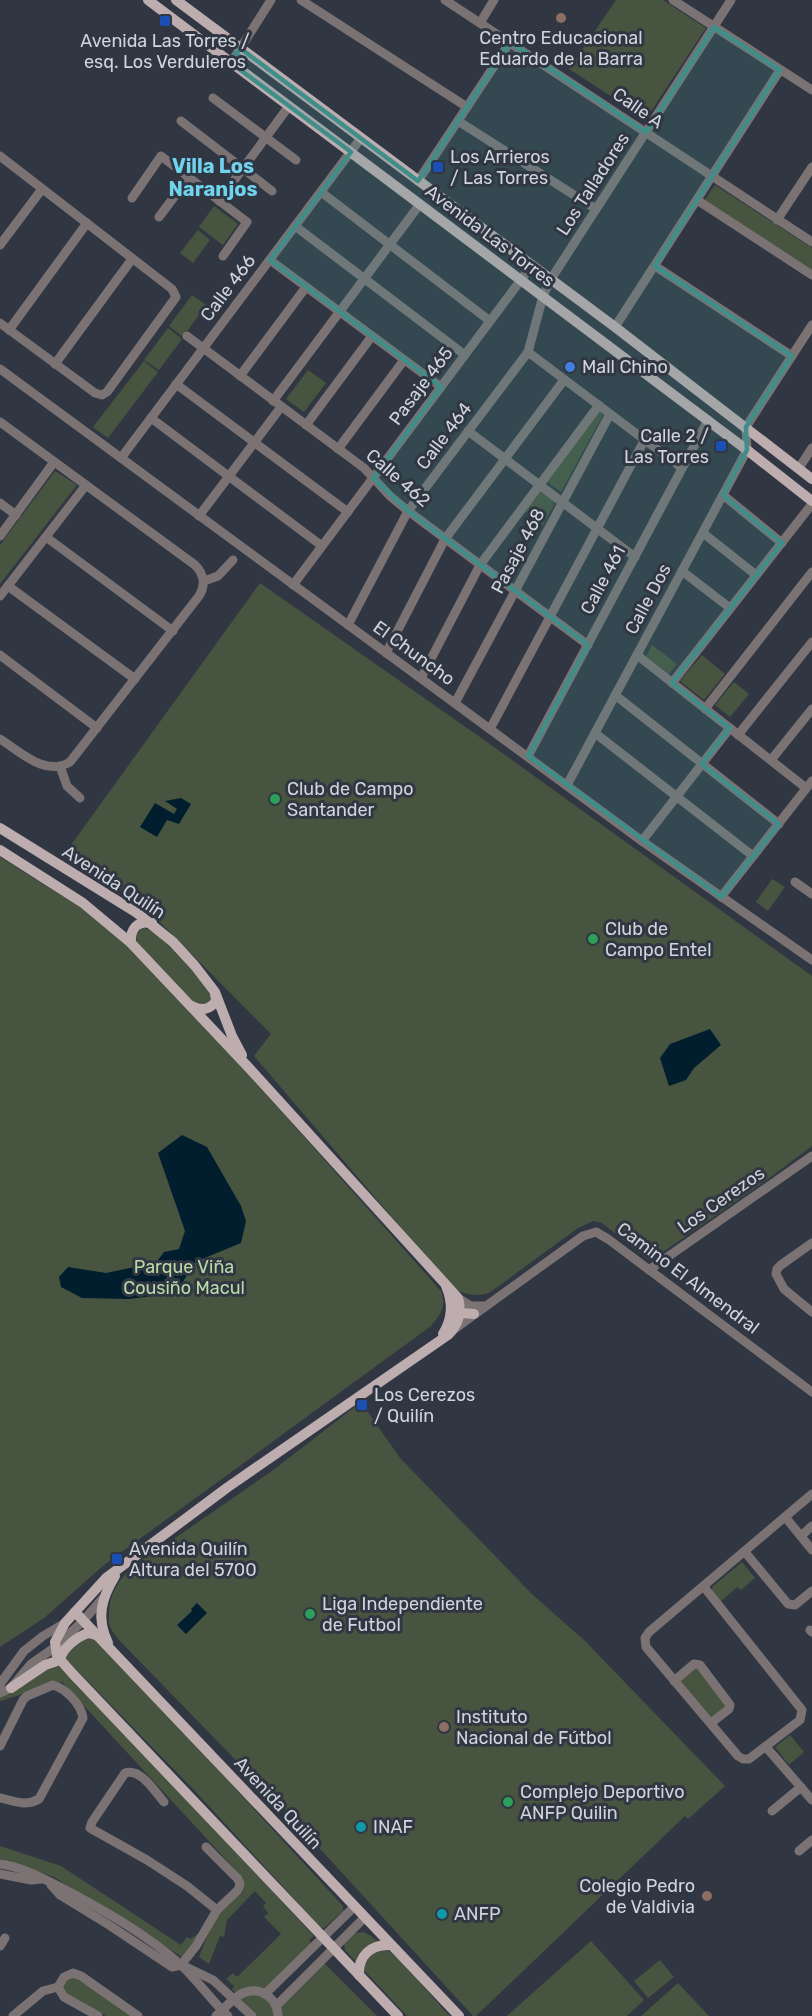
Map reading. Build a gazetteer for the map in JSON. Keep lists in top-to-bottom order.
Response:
{
  "streets": {
    "main road": ["Avenida Las Torres", "Avenida Quilín"],
    "street": [
      "Calle A",
      "Los Talladores",
      "Calle 466",
      "Pasaje 465",
      "Calle 464",
      "Calle 462",
      "Pasaje 468",
      "Calle 461",
      "Calle Dos",
      "El Chuncho",
      "Los Cerezos",
      "Camino El Almendral"
    ]
  },
  "crossings": [
    ["Calle A", "Los Talladores"],
    ["Los Talladores", "Avenida Las Torres"],
    ["Los Talladores", "Calle 464"],
    ["Avenida Las Torres", "Calle 466"],
    ["Avenida Las Torres", "Pasaje 465"],
    ["Avenida Las Torres", "Calle 464"],
    ["Avenida Las Torres", "Calle 461"],
    ["Avenida Las Torres", "Calle Dos"],
    ["Calle 466", "Calle 462"],
    ["Calle 466", "El Chuncho"],
    ["Pasaje 465", "Calle 462"],
    ["Pasaje 465", "El Chuncho"],
    ["Calle 464", "Calle 462"],
    ["Calle 464", "El Chuncho"],
    ["Calle 462", "Pasaje 468"],
    ["Calle 462", "Calle 461"],
    ["Pasaje 468", "El Chuncho"],
    ["Calle 461", "El Chuncho"],
    ["Calle Dos", "El Chuncho"],
    ["Los Cerezos", "Camino El Almendral"]
  ],
  "districts": ["Villa Los Naranjos"],
  "parks": ["Parque Viña Cousiño Macul"],
  "places": {
    "other": [
      "Centro Educacional Eduardo de la Barra",
      "Mall Chino",
      "Club de Campo Santander",
      "Club de Campo Entel",
      "Liga Independiente de Futbol",
      "Instituto Nacional de Fútbol",
      "Complejo Deportivo ANFP Quilin",
      "INAF",
      "Colegio Pedro de Valdivia",
      "ANFP"
    ],
    "transit": [
      "Avenida Las Torres / esq. Los Verduleros",
      "Los Arrieros / Las Torres",
      "Calle 2 / Las Torres",
      "Los Cerezos / Quilín",
      "Avenida Quilín Altura del 5700"
    ]
  }
}
